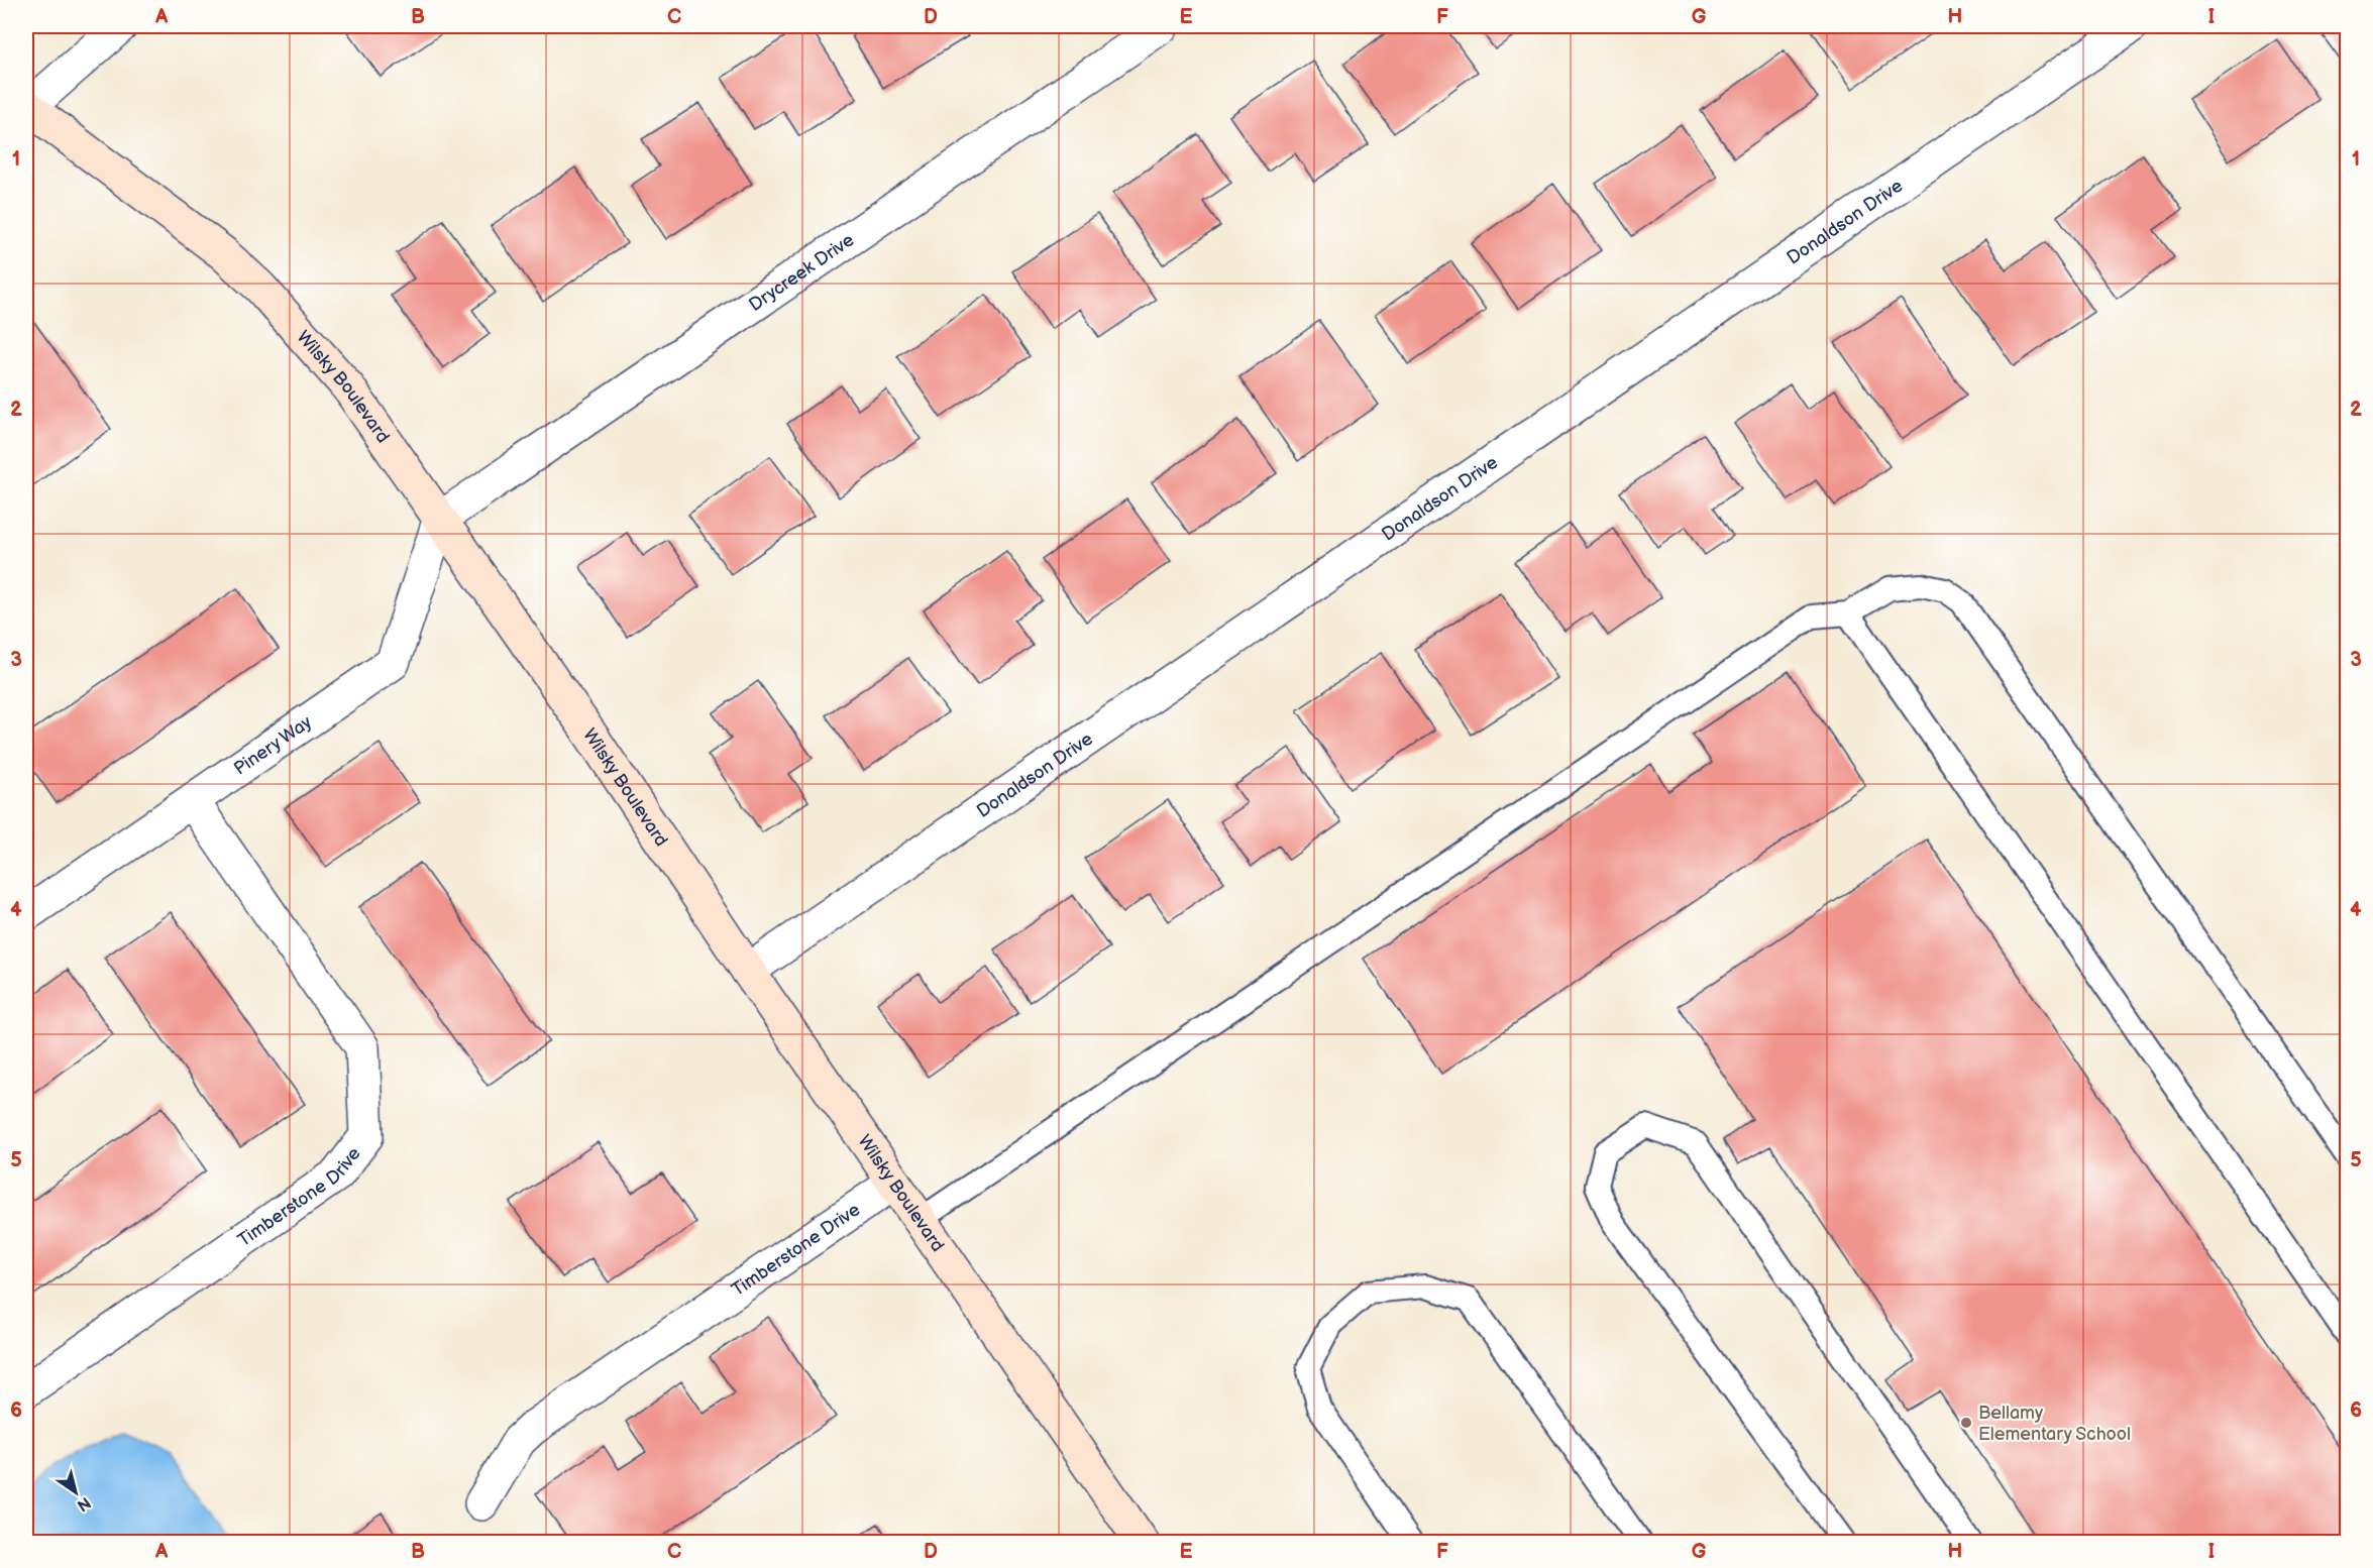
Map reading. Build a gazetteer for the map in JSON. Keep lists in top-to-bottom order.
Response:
{
  "streets": {
    "main road": ["Wilsky Boulevard"],
    "street": [
      "Donaldson Drive",
      "Drycreek Drive",
      "Pinery Way",
      "Timberstone Drive"
    ]
  },
  "crossings": [
    ["Donaldson Drive", "Wilsky Boulevard"],
    ["Drycreek Drive", "Wilsky Boulevard"],
    ["Drycreek Drive", "Pinery Way"],
    ["Wilsky Boulevard", "Pinery Way"],
    ["Wilsky Boulevard", "Timberstone Drive"],
    ["Pinery Way", "Timberstone Drive"]
  ],
  "places": ["Bellamy Elementary School"],
  "north": "bottom right",
  "grid": {
    "columns": [
      "A",
      "B",
      "C",
      "D",
      "E",
      "F",
      "G",
      "H",
      "I"
    ],
    "rows": [
      "1",
      "2",
      "3",
      "4",
      "5",
      "6"
    ]
  }
}
